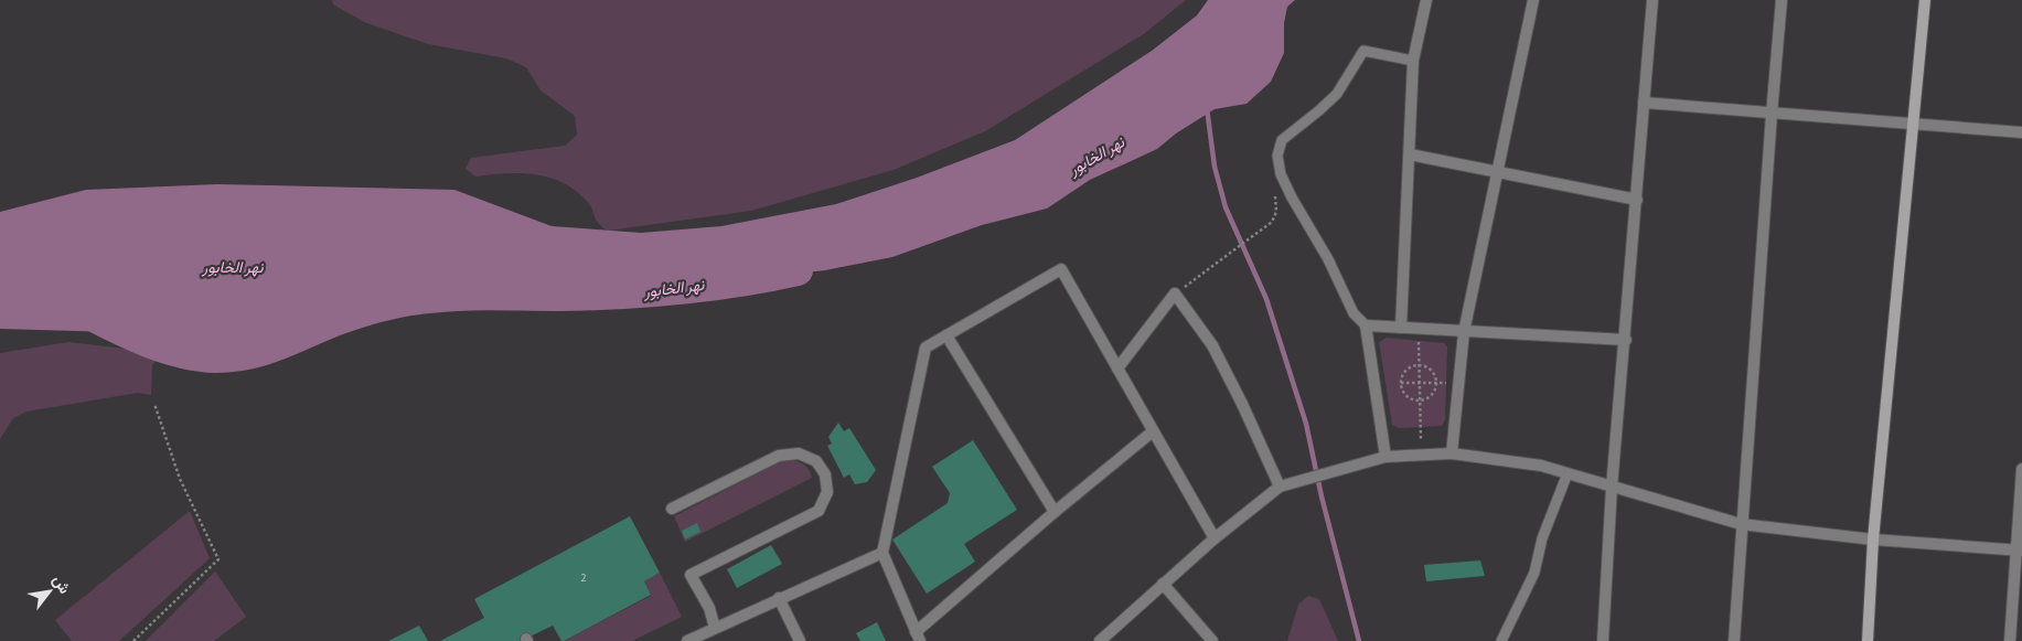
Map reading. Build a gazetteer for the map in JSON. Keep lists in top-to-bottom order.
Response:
{
  "water": ["نهر الخابور"],
  "house_numbers": ["2"],
  "north": "top right"
}
